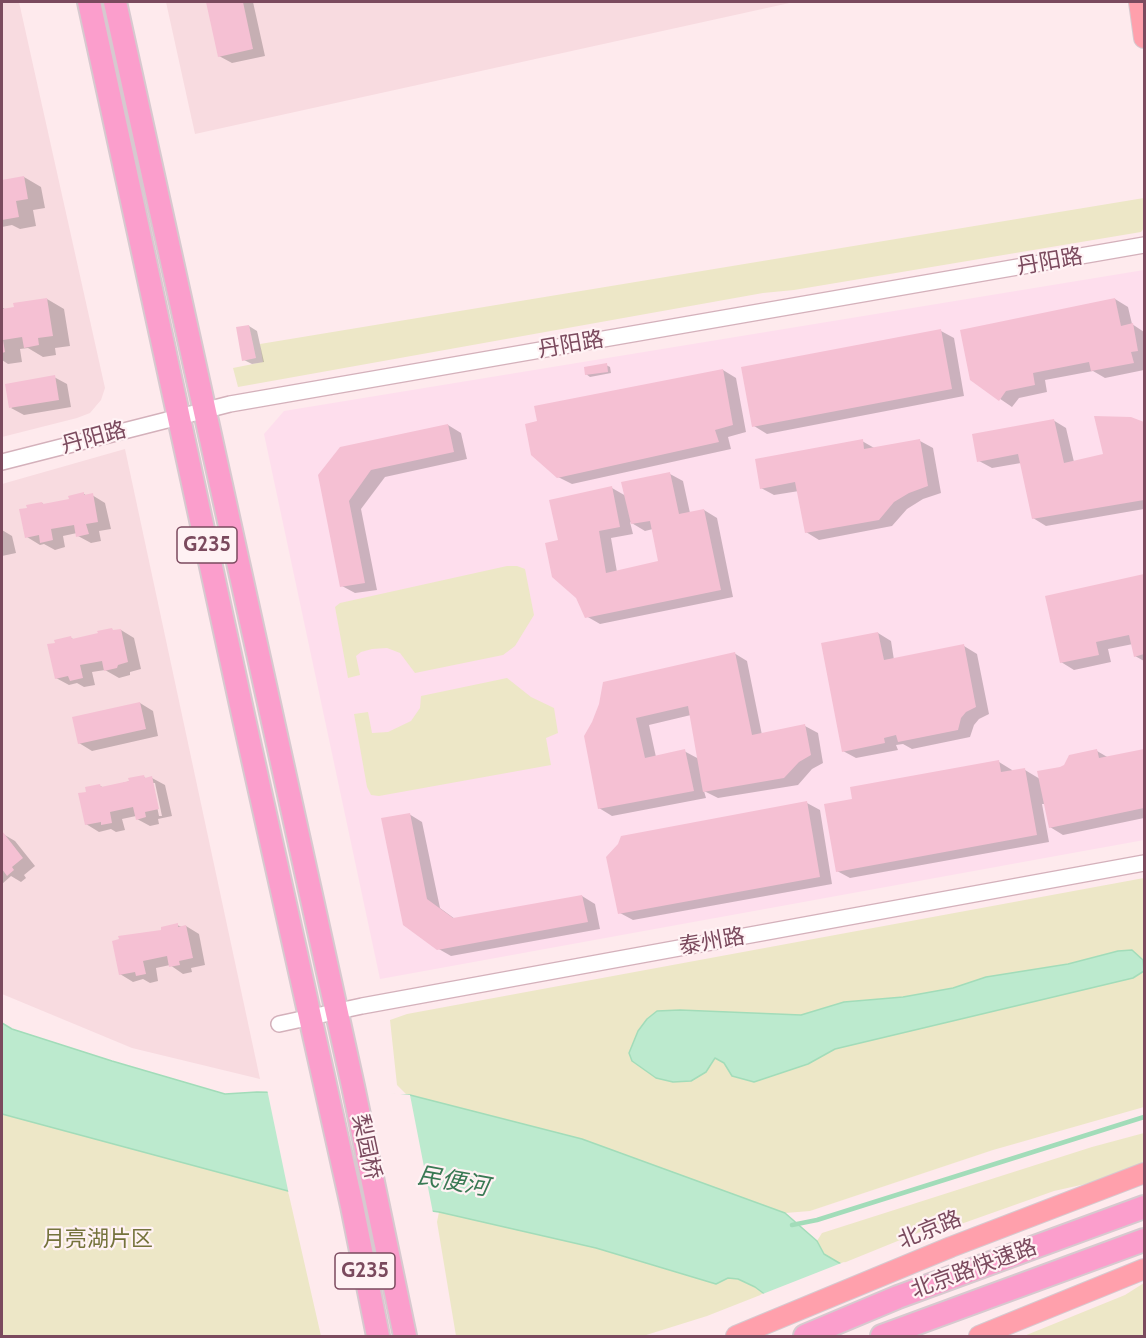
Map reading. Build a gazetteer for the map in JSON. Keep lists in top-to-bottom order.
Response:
{
  "streets": {
    "highway": ["G235", "梨园桥", "北京路快速路"],
    "main road": ["北京路"],
    "street": ["丹阳路", "泰州路"]
  },
  "crossings": [
    ["丹阳路", "G235"],
    ["G235", "泰州路"],
    ["G235", "梨园桥"],
    ["泰州路", "梨园桥"]
  ],
  "water": ["民便河"],
  "parks": ["月亮湖片区"]
}
